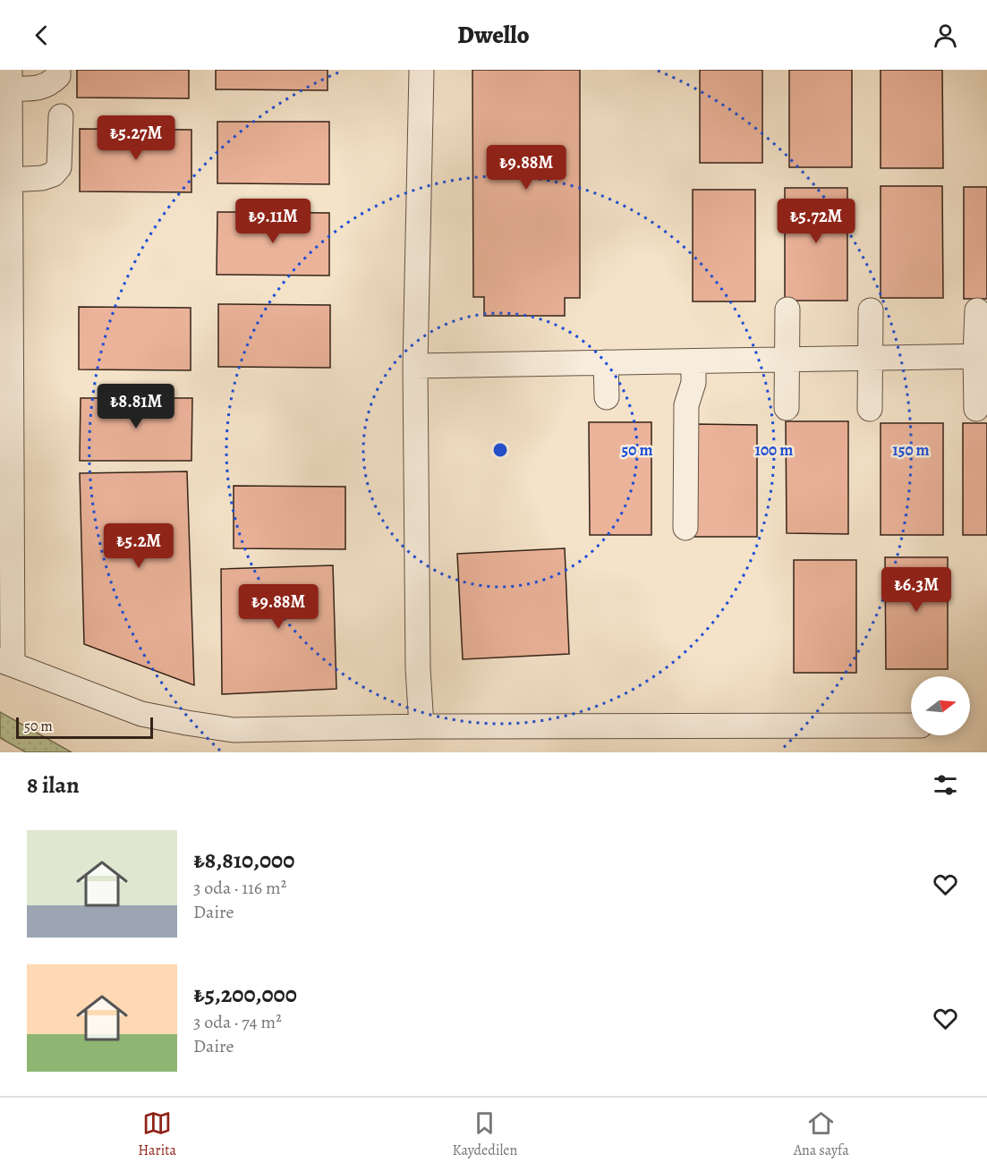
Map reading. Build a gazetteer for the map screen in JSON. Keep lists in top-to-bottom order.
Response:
{
  "scale_bar": "50 m",
  "north": "right",
  "page": {
    "header": "Dwello",
    "price": [
      "₺5.27M",
      "₺9.88M",
      "₺9.11M",
      "₺5.72M",
      "₺8.81M",
      "₺5.2M",
      "₺6.3M",
      "₺9.88M"
    ],
    "scale": "50 m",
    "heading": "8 ilan",
    "list": [
      {
        "name": "₺8,810,000",
        "note": "3 oda · 116 m² · Daire"
      },
      {
        "name": "₺5,200,000",
        "note": "3 oda · 74 m² · Daire"
      }
    ],
    "tabs": ["Harita", "Kaydedilen", "Ana sayfa"]
  },
  "rings": ["50 m", "100 m", "150 m"]
}
